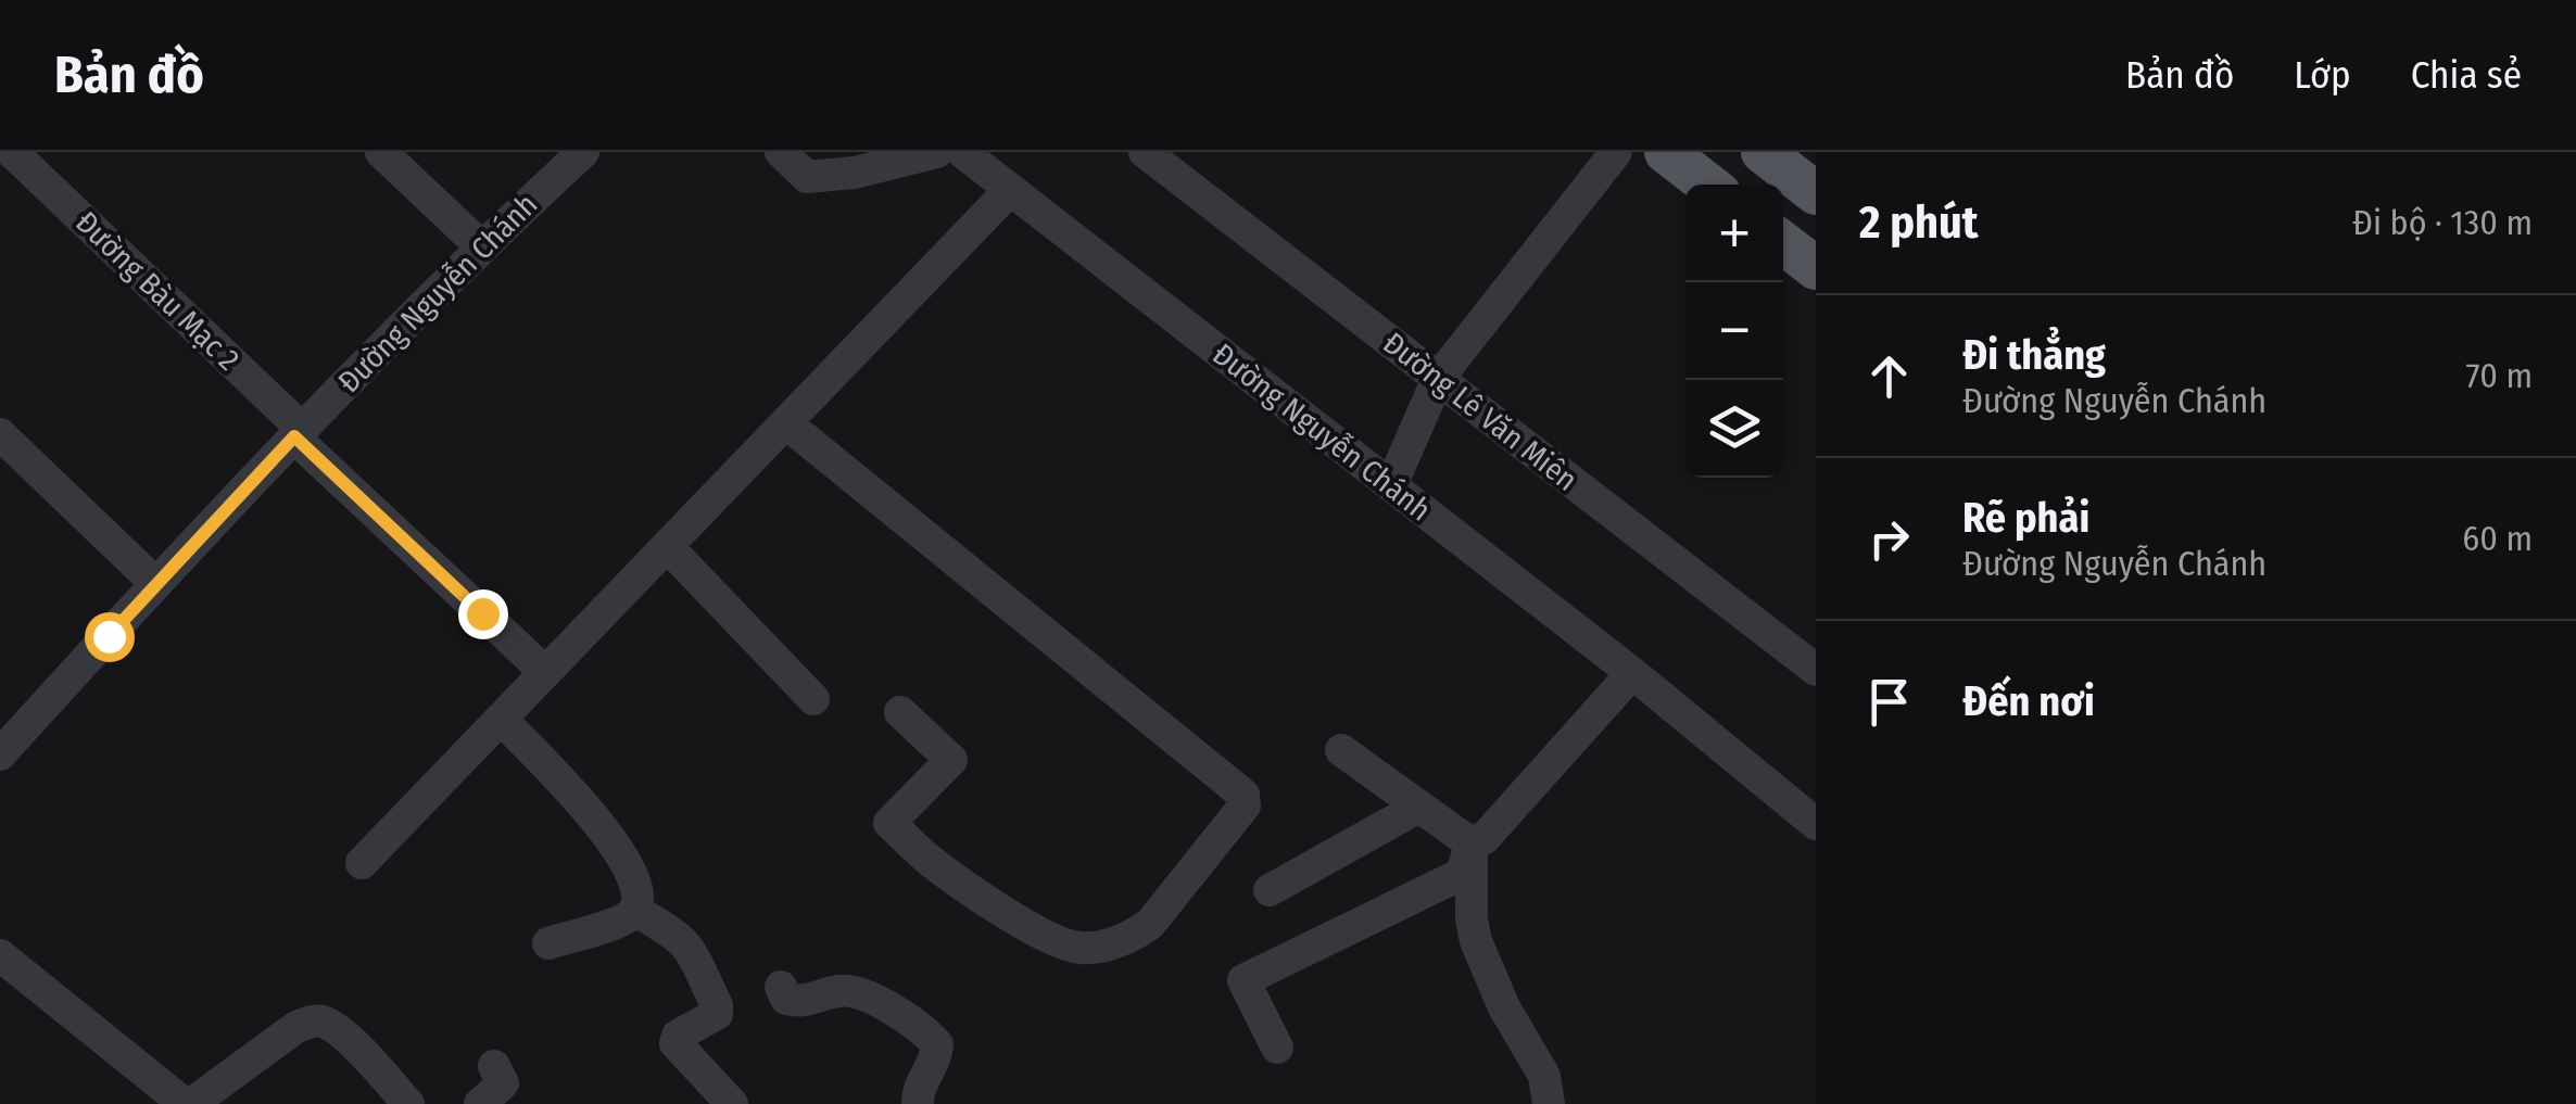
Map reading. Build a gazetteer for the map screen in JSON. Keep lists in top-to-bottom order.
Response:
{
  "streets": {
    "street": ["Đường Bàu Mạc 2", "Đường Nguyễn Chánh", "Đường Lê Văn Miên"]
  },
  "crossings": [
    ["Đường Bàu Mạc 2", "Đường Nguyễn Chánh"]
  ],
  "page": {
    "header": "Bản đồ",
    "nav": ["Bản đồ", "Lớp", "Chia sẻ"],
    "heading": ["2 phút", "Đi bộ · 130 m"],
    "map_buttons": ["+", "−"],
    "list": [
      ["Đi thẳng", "Đường Nguyễn Chánh", "70 m"],
      ["Rẽ phải", "Đường Nguyễn Chánh", "60 m"],
      "Đến nơi"
    ]
  }
}
